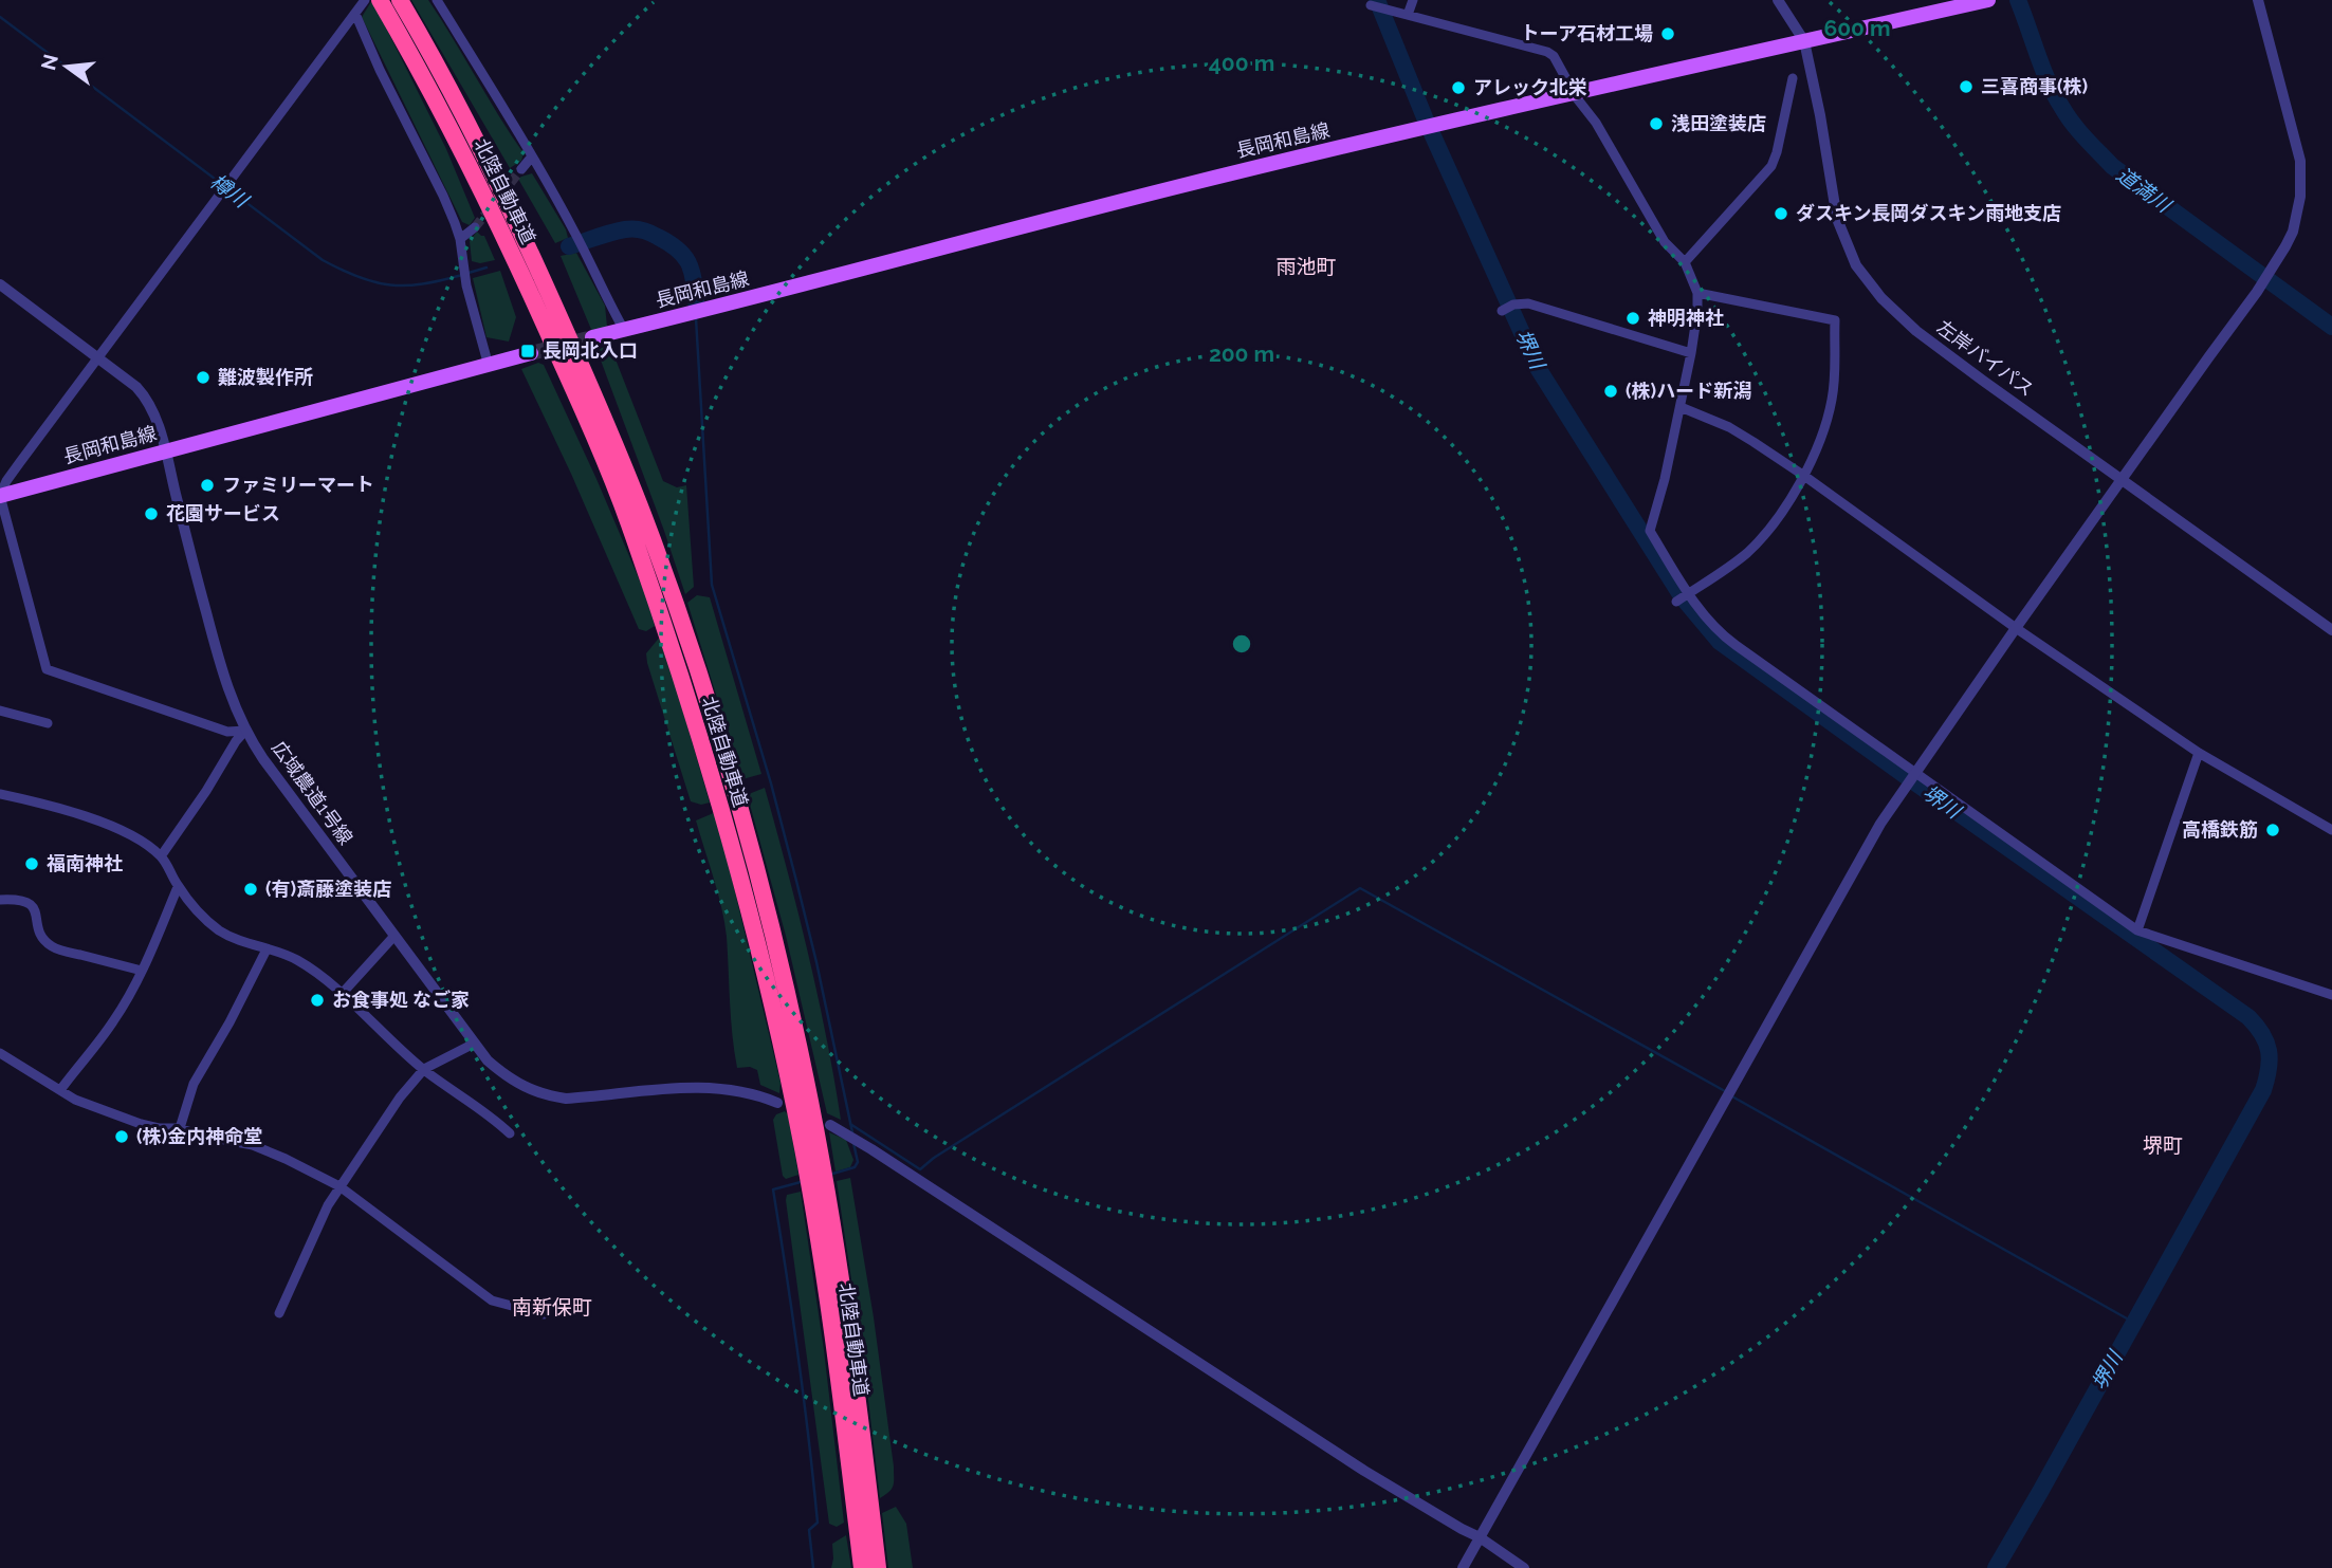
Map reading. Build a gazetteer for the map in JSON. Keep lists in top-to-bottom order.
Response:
{
  "streets": {
    "highway": ["北陸自動車道"],
    "main road": ["長岡和島線"],
    "street": ["左岸バイパス", "広域農道1号線"]
  },
  "crossings": [
    ["長岡和島線", "左岸バイパス"],
    ["長岡和島線", "広域農道1号線"]
  ],
  "districts": ["雨池町", "堺町", "南新保町"],
  "water": ["道満川", "樽川", "堺川"],
  "places": {
    "other": [
      "トーア石材工場",
      "三喜商事(株)",
      "アレック北栄",
      "浅田塗装店",
      "ダスキン長岡ダスキン雨地支店",
      "神明神社",
      "難波製作所",
      "(株)ハード新潟",
      "ファミリーマート",
      "花園サービス",
      "高橋鉄筋",
      "福南神社",
      "(有)斎藤塗装店",
      "お食事処 なご家",
      "(株)金内神命堂"
    ],
    "transit": ["長岡北入口"]
  },
  "north": "left",
  "rings": ["600 m", "400 m", "200 m"]
}
